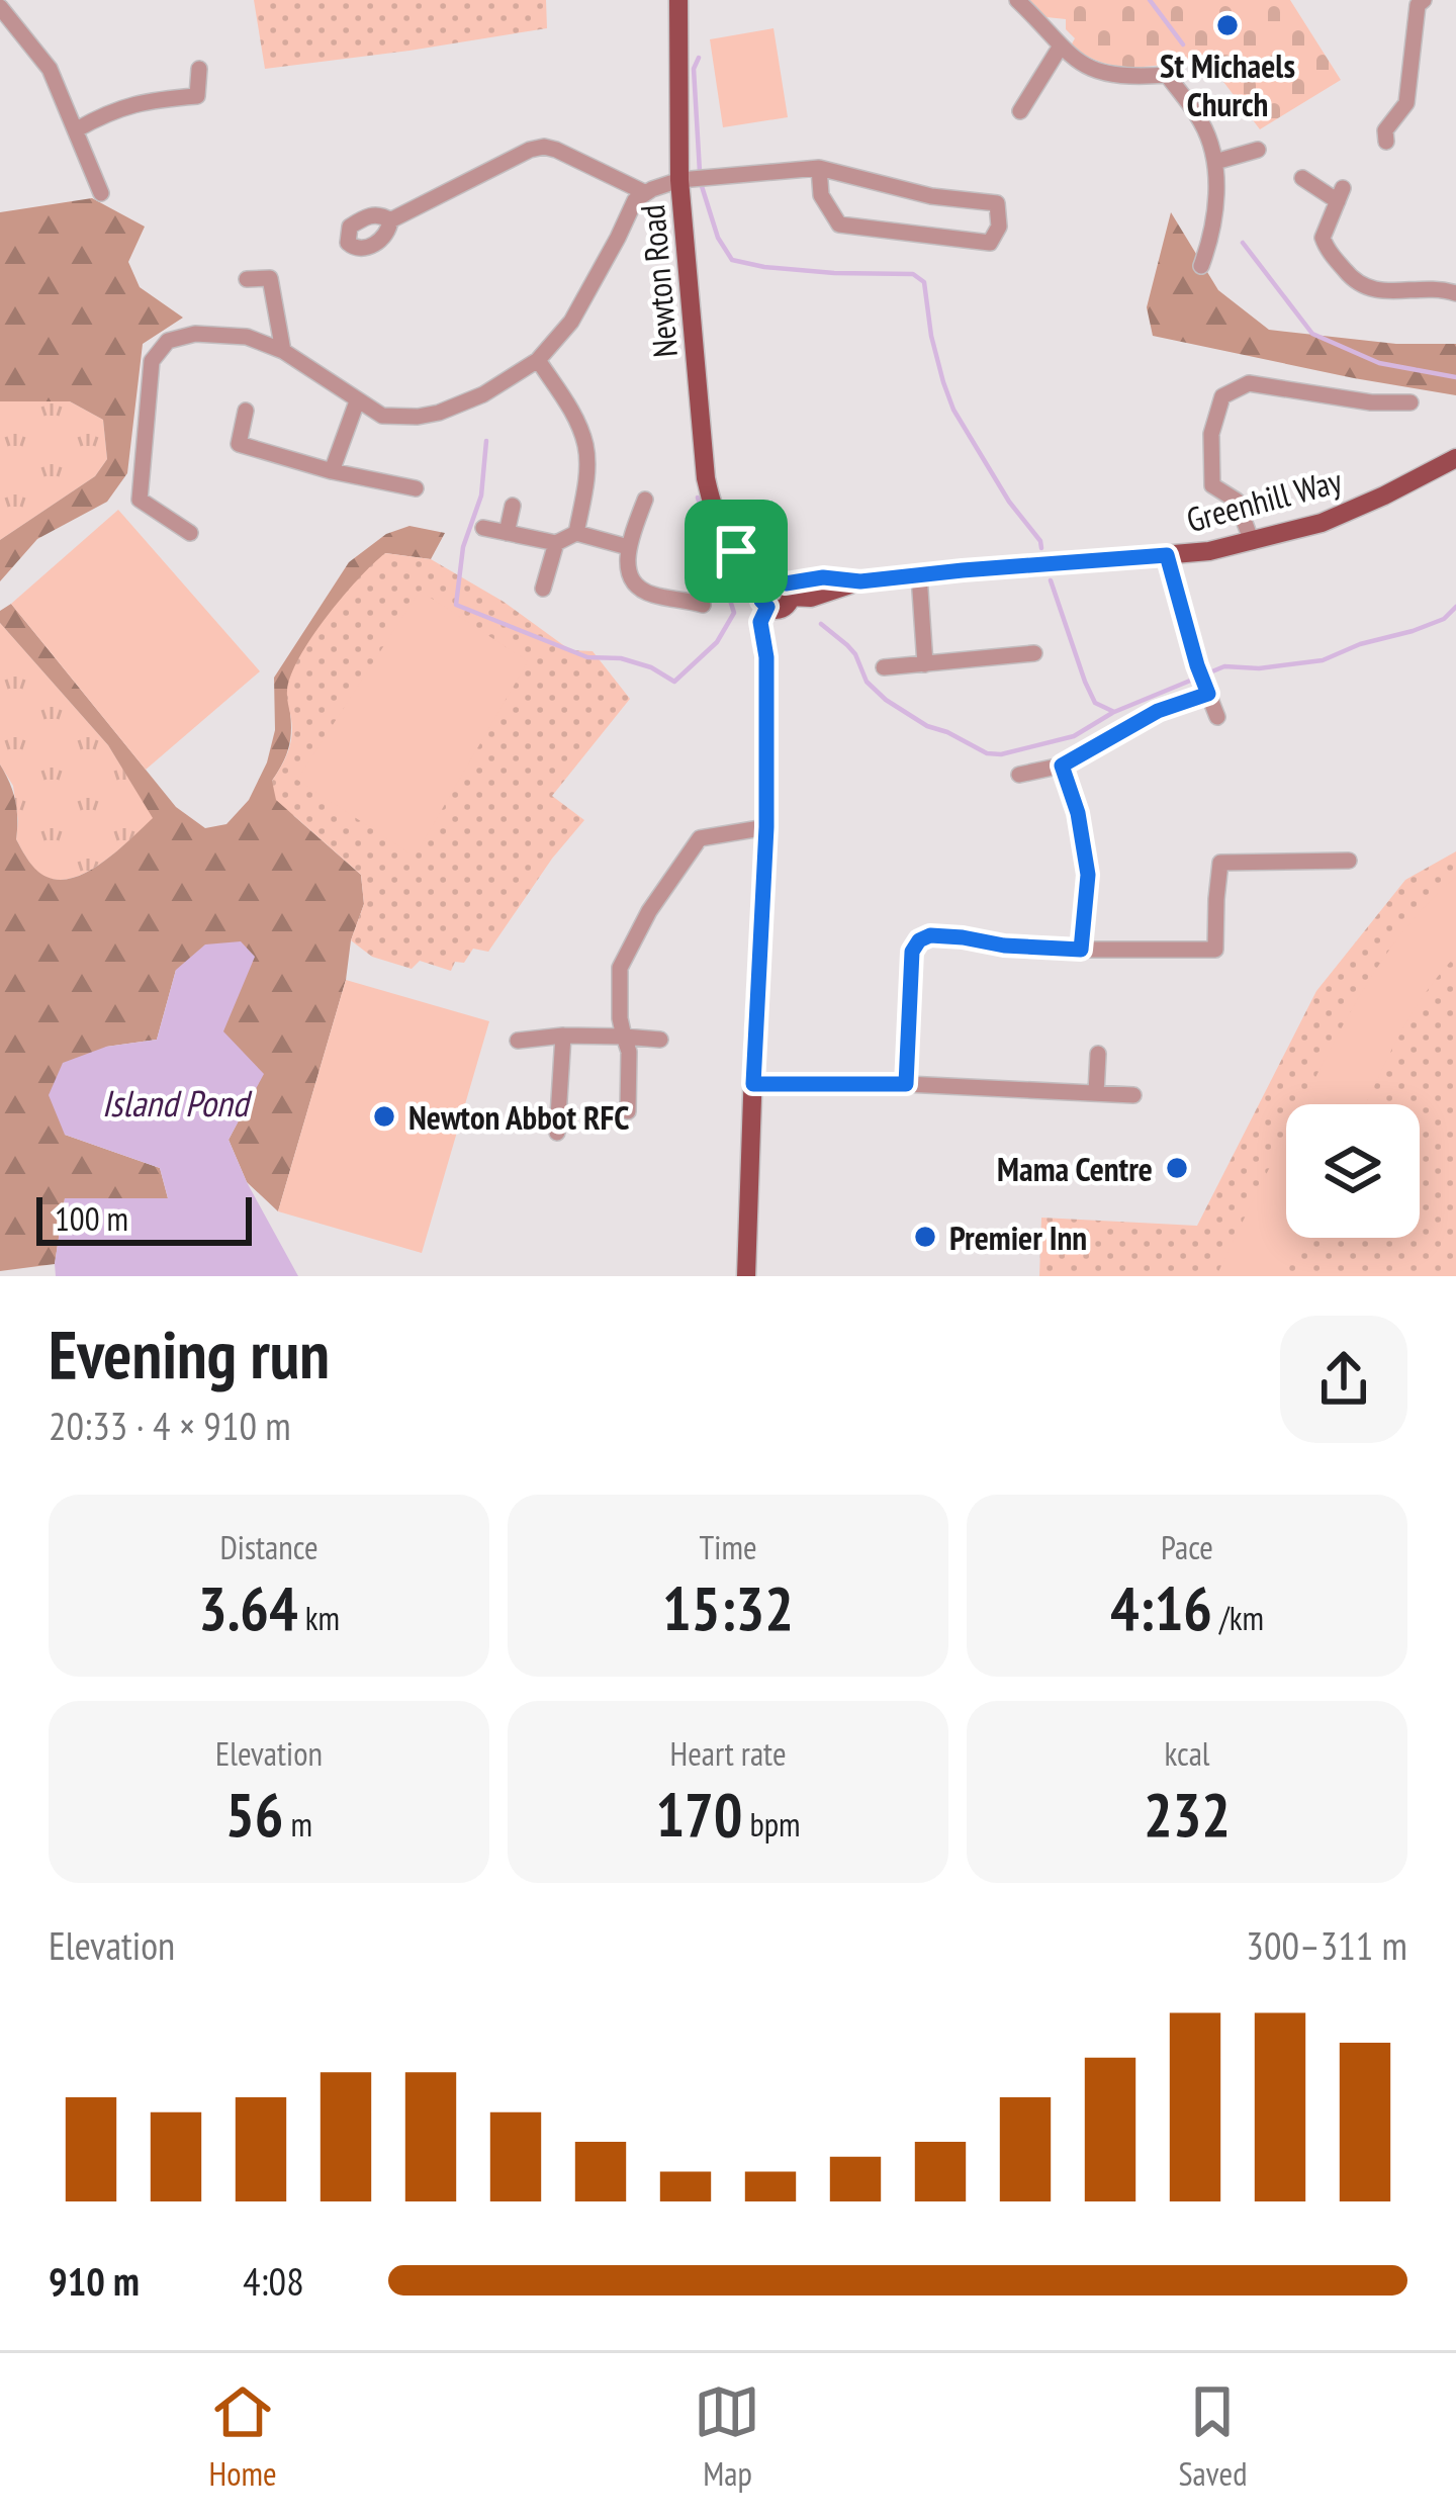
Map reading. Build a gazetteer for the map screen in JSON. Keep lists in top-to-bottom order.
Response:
{
  "streets": {
    "main road": ["Newton Road", "Greenhill Way"]
  },
  "crossings": [
    ["Newton Road", "Greenhill Way"]
  ],
  "water": ["Island Pond"],
  "places": [
    "St Michaels Church",
    "Newton Abbot RFC",
    "Mama Centre",
    "Premier Inn"
  ],
  "scale_bar": "100 m",
  "page": {
    "scale": "100 m",
    "heading": ["Evening run", "20:33 · 4 × 910 m"],
    "stats": [
      ["Distance", "3.64 km"],
      ["Time", "15:32"],
      ["Pace", "4:16 /km"],
      ["Elevation", "56 m"],
      ["Heart rate", "170 bpm"],
      ["kcal", "232"]
    ],
    "chart": ["Elevation", "300–311 m"],
    "list": [
      {
        "name": "910 m",
        "note": "4:08"
      }
    ],
    "tabs": ["Home", "Map", "Saved"]
  }
}
